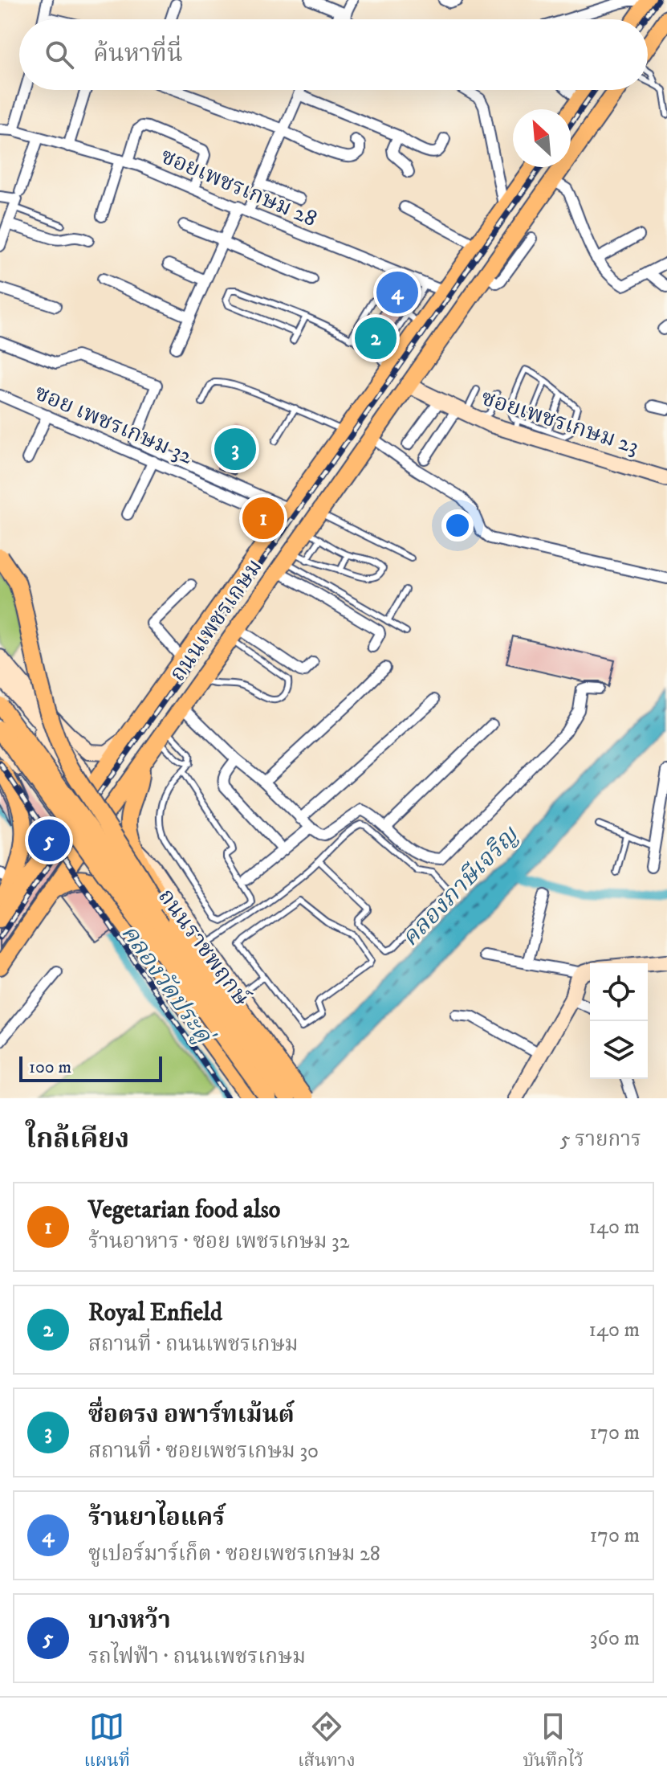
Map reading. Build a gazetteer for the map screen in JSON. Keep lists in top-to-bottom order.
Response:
{
  "streets": {
    "main road": ["ซอยเพชรเกษม 23", "ถนนเพชรเกษม", "ถนนราชพฤกษ์"],
    "street": ["ซอยเพชรเกษม 28", "ซอย เพชรเกษม 32"]
  },
  "crossings": [
    ["ซอยเพชรเกษม 28", "ถนนเพชรเกษม"],
    ["ซอยเพชรเกษม 23", "ถนนเพชรเกษม"],
    ["ซอย เพชรเกษม 32", "ถนนเพชรเกษม"]
  ],
  "water": ["คลองภาษีเจริญ", "คลองวัดประดู่"],
  "scale_bar": "100 m",
  "north": "top left",
  "page": {
    "search": "ค้นหาที่นี่",
    "pins": [
      "4",
      "2",
      "3",
      "1",
      "5"
    ],
    "scale": "100 m",
    "heading": ["ใกล้เคียง", "5 รายการ"],
    "list": [
      {
        "mark": "1",
        "name": "Vegetarian food also",
        "note": "ร้านอาหาร · ซอย เพชรเกษม 32",
        "value": "140 m"
      },
      {
        "mark": "2",
        "name": "Royal Enfield",
        "note": "สถานที่ · ถนนเพชรเกษม",
        "value": "140 m"
      },
      {
        "mark": "3",
        "name": "ซื่อตรง อพาร์ทเม้นต์",
        "note": "สถานที่ · ซอยเพชรเกษม 30",
        "value": "170 m"
      },
      {
        "mark": "4",
        "name": "ร้านยาไอแคร์",
        "note": "ซูเปอร์มาร์เก็ต · ซอยเพชรเกษม 28",
        "value": "170 m"
      },
      {
        "mark": "5",
        "name": "บางหว้า",
        "note": "รถไฟฟ้า · ถนนเพชรเกษม",
        "value": "360 m"
      }
    ],
    "nav": ["แผนที่", "เส้นทาง", "บันทึกไว้"]
  }
}
